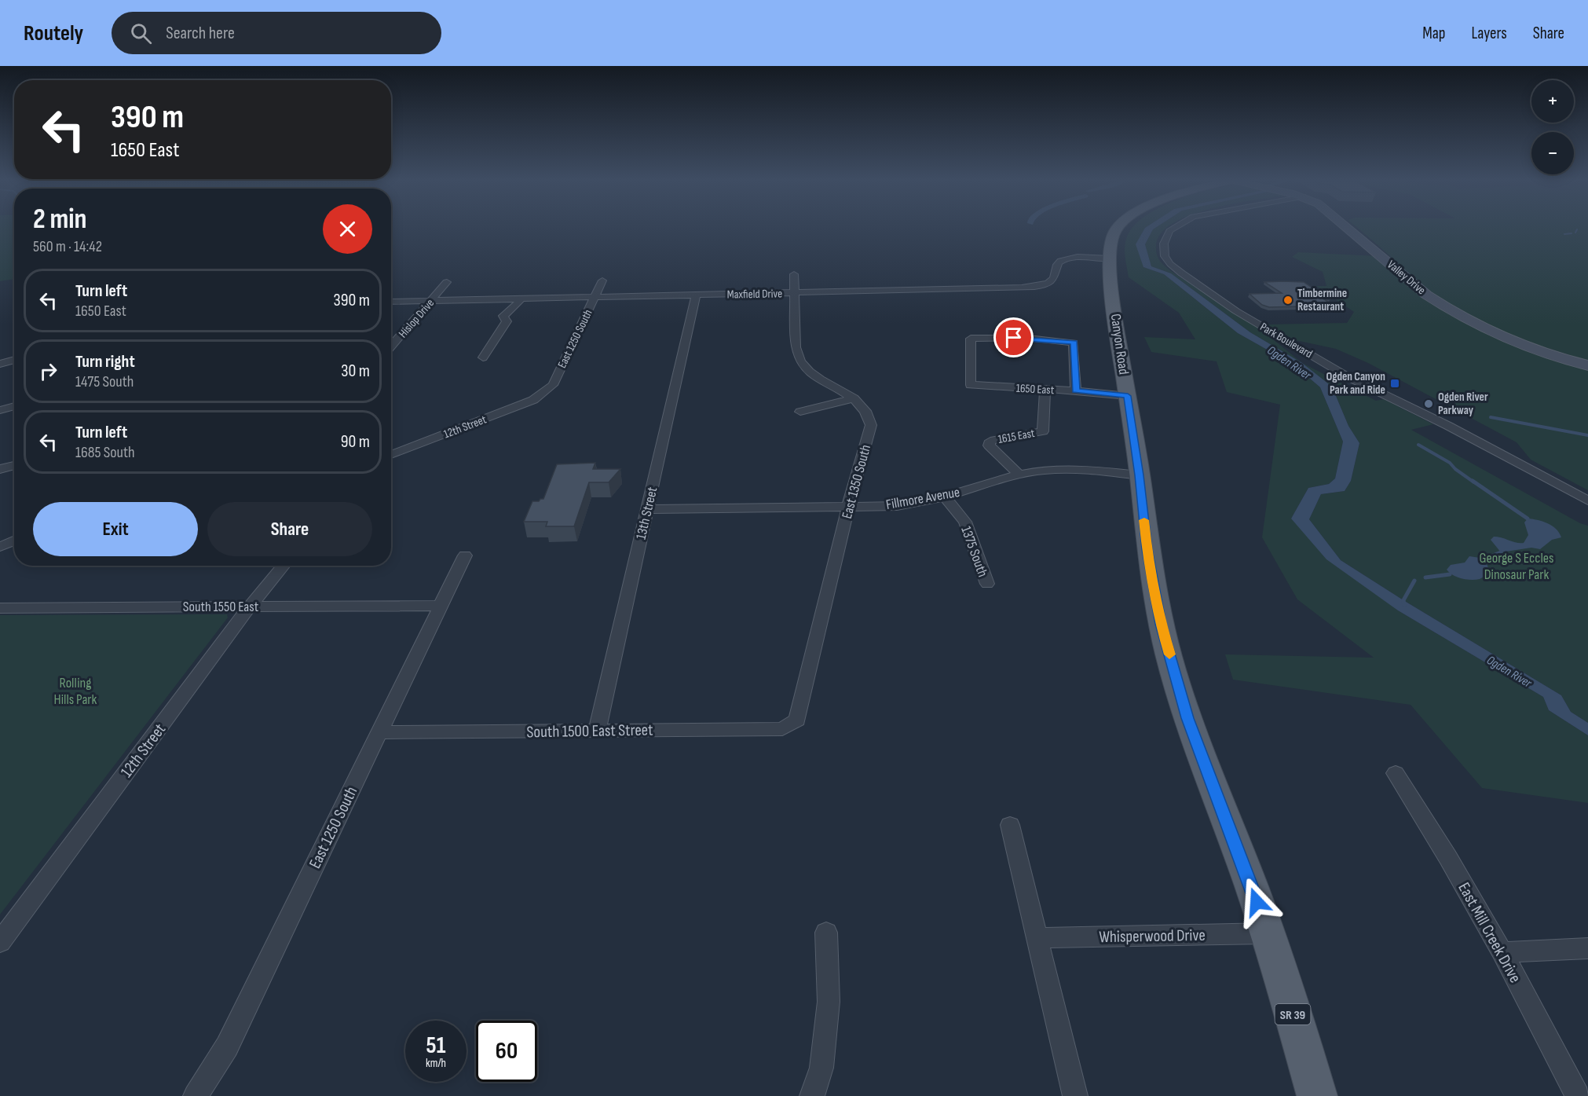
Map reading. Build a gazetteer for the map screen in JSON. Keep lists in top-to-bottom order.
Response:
{
  "streets": {
    "main road": ["Canyon Road", "SR 39"],
    "street": [
      "Valley Drive",
      "Maxfield Drive",
      "Hislop Drive",
      "East 1250 South",
      "Park Boulevard",
      "1650 East",
      "12th Street",
      "1615 East",
      "East 1350 South",
      "Fillmore Avenue",
      "13th Street",
      "1375 South",
      "South 1550 East",
      "South 1500 East Street",
      "East Mill Creek Drive",
      "Whisperwood Drive"
    ]
  },
  "crossings": [
    ["Maxfield Drive", "Hislop Drive"],
    ["Maxfield Drive", "East 1250 South"],
    ["Maxfield Drive", "Canyon Road"],
    ["Maxfield Drive", "East 1350 South"],
    ["Maxfield Drive", "13th Street"],
    ["East 1250 South", "12th Street"],
    ["East 1250 South", "South 1550 East"],
    ["East 1250 South", "South 1500 East Street"],
    ["Canyon Road", "1650 East"],
    ["Canyon Road", "Fillmore Avenue"],
    ["Canyon Road", "Whisperwood Drive"],
    ["1650 East", "1615 East"],
    ["12th Street", "South 1550 East"],
    ["1615 East", "Fillmore Avenue"],
    ["East 1350 South", "Fillmore Avenue"],
    ["East 1350 South", "South 1500 East Street"],
    ["Fillmore Avenue", "13th Street"],
    ["Fillmore Avenue", "1375 South"],
    ["13th Street", "South 1500 East Street"]
  ],
  "water": ["Ogden River"],
  "parks": ["George S Eccles Dinosaur Park", "Rolling Hills Park"],
  "places": {
    "other": ["Timbermine Restaurant", "Ogden River Parkway"],
    "transit": ["Ogden Canyon Park and Ride"]
  },
  "page": {
    "header": "Routely",
    "search": "Search here",
    "nav": ["Map", "Layers", "Share"],
    "map_buttons": ["+", "−"],
    "turn": ["390 m", "1650 East"],
    "heading": ["2 min", "560 m · 14:42"],
    "list": [
      {
        "name": "Turn left",
        "note": "1650 East",
        "value": "390 m"
      },
      {
        "name": "Turn right",
        "note": "1475 South",
        "value": "30 m"
      },
      {
        "name": "Turn left",
        "note": "1685 South",
        "value": "90 m"
      }
    ],
    "buttons": ["Exit", "Share"],
    "speed": "51 km/h",
    "limit": "60"
  }
}
